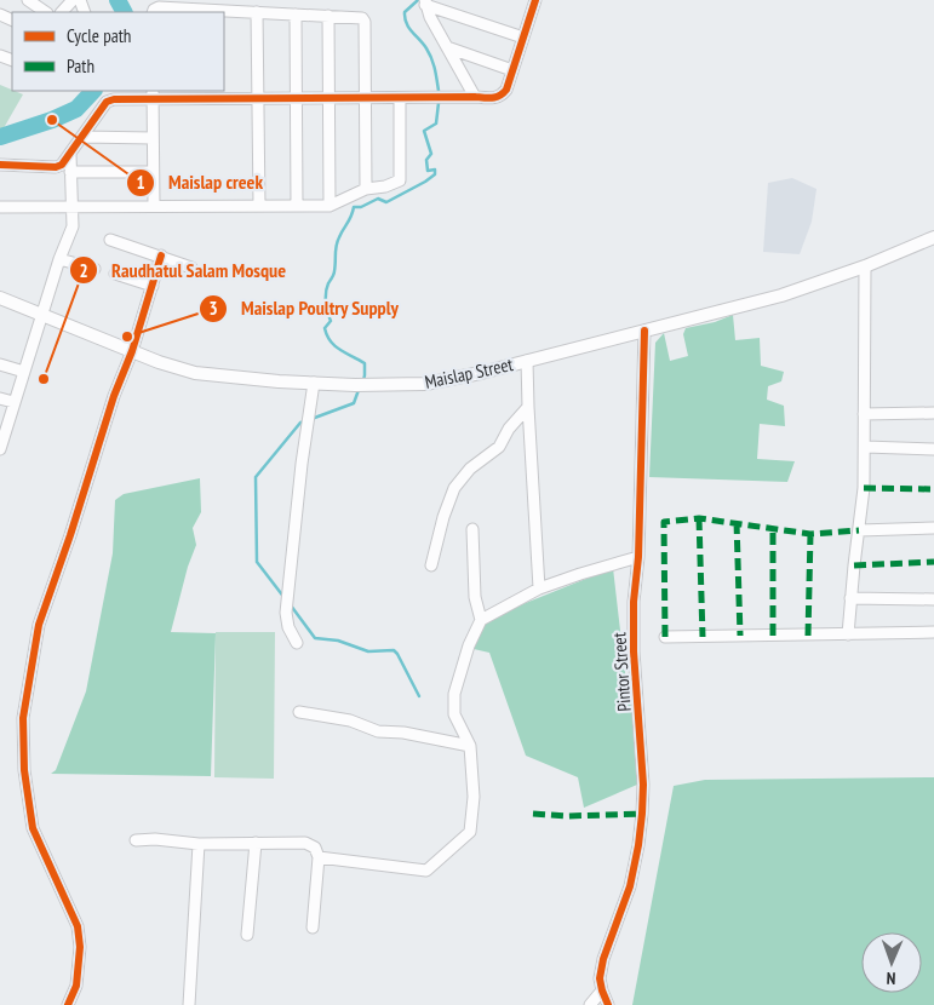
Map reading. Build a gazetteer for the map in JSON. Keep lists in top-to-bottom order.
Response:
{
  "streets": {
    "main road": ["Maislap Street"],
    "street": ["Pintor Street"]
  },
  "crossings": [
    ["Maislap Street", "Pintor Street"]
  ],
  "places": ["Maislap creek", "Maislap Poultry Supply", "Raudhatul Salam Mosque"],
  "legend": ["Cycle path", "Path"],
  "north": "bottom"
}
